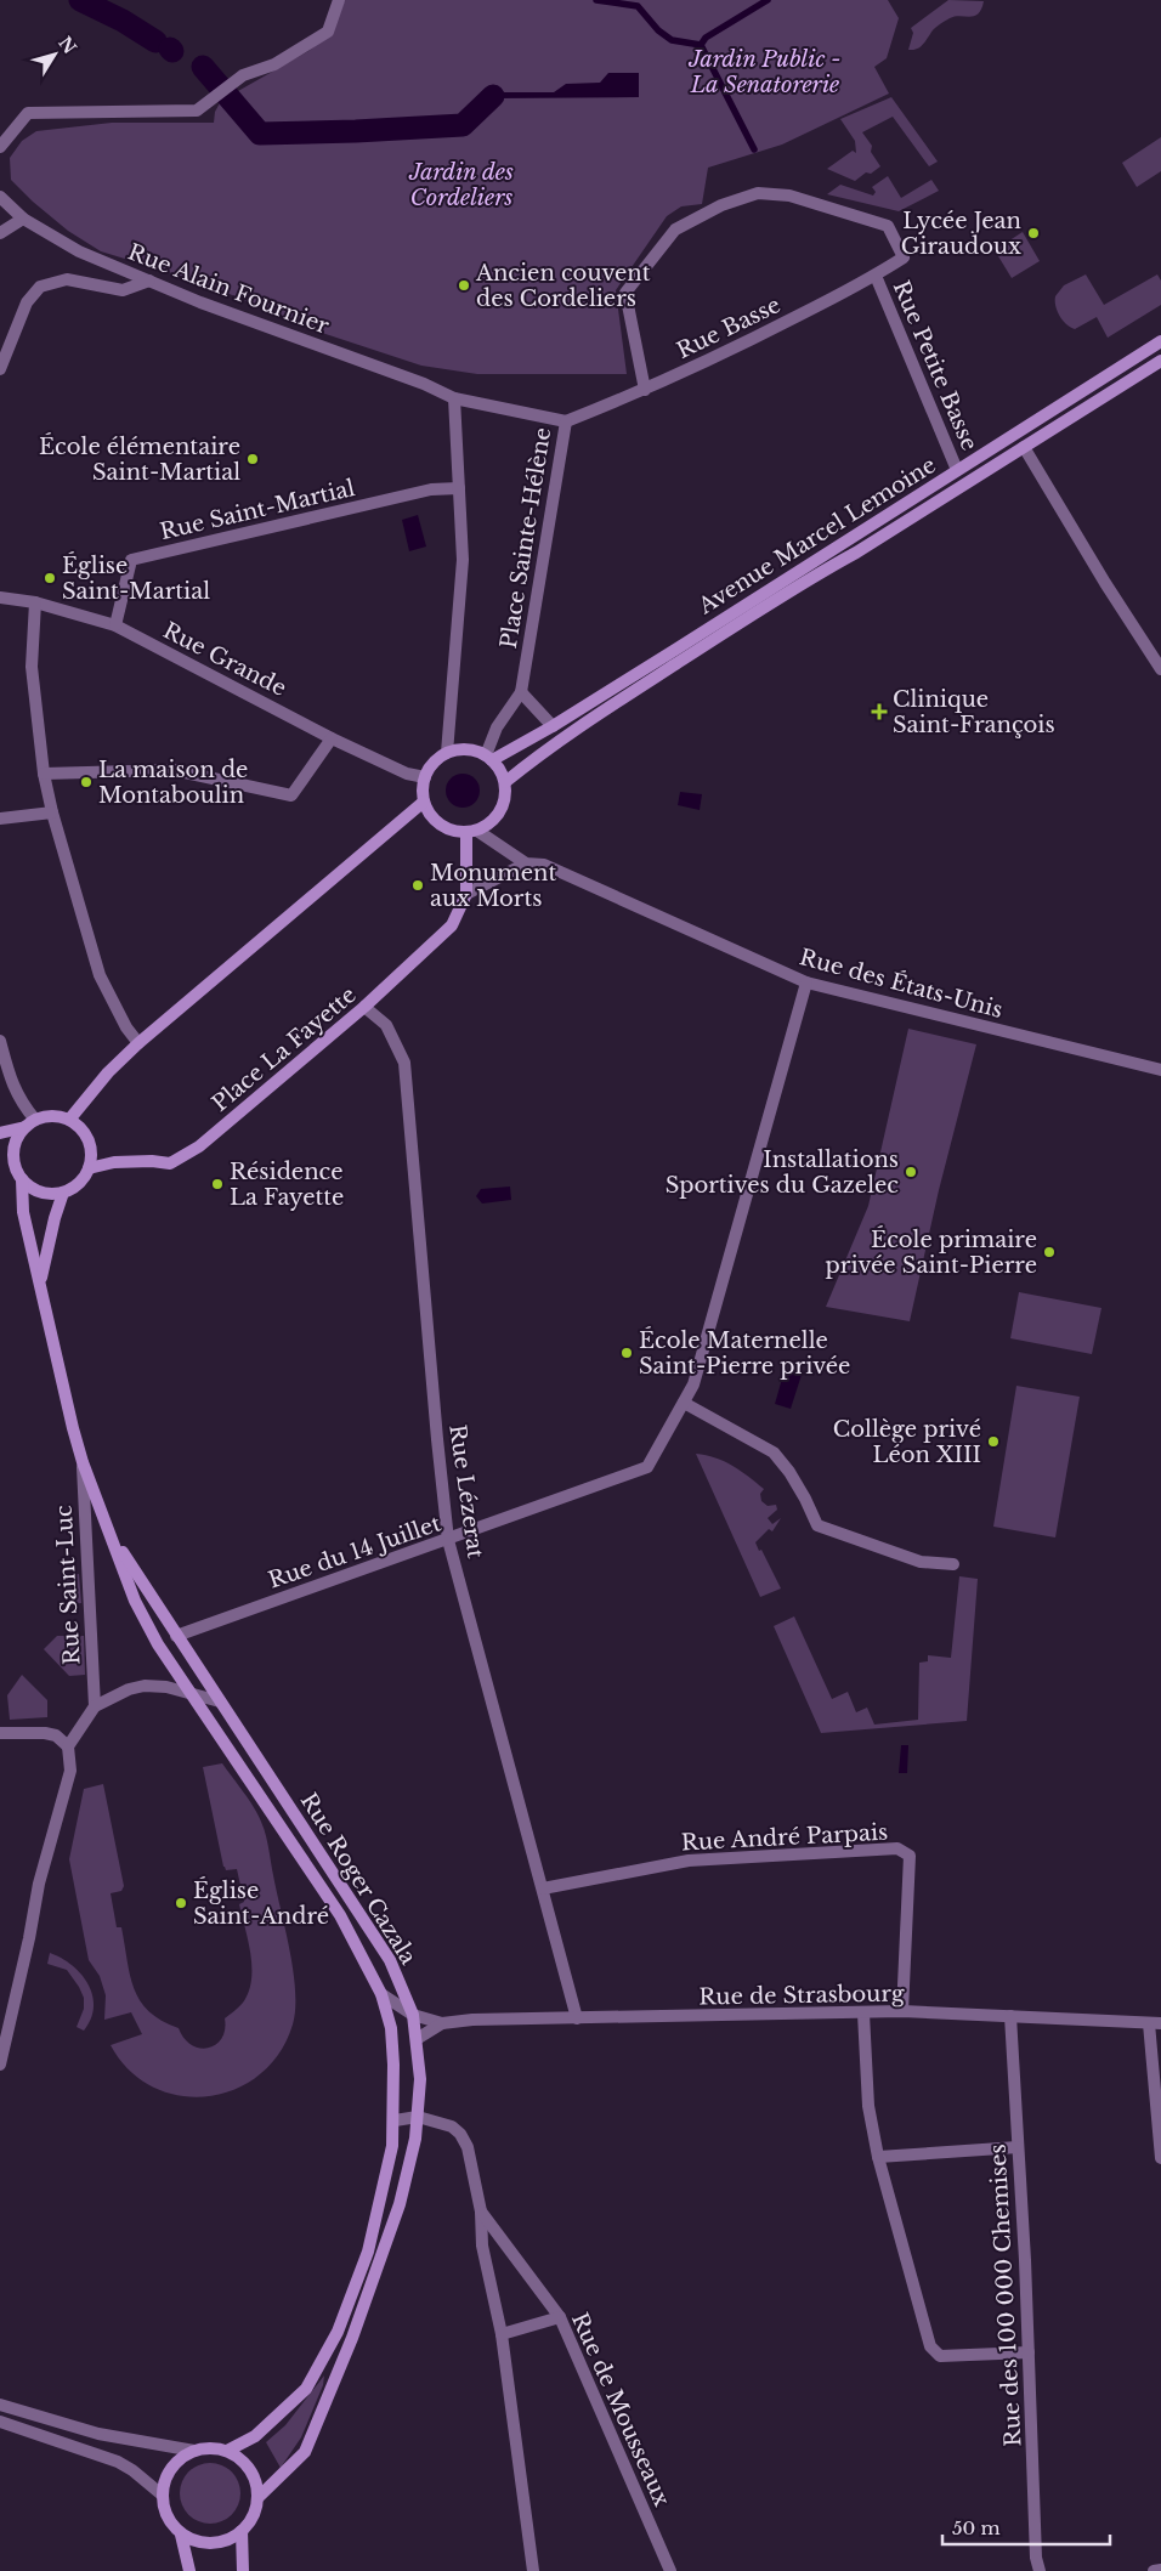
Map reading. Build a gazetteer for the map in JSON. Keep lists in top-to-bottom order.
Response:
{
  "streets": {
    "main road": [
      "Avenue Marcel Lemoine",
      "Place La Fayette",
      "Rue Saint-Luc",
      "Rue Roger Cazala"
    ],
    "street": [
      "Rue Alain Fournier",
      "Rue Basse",
      "Rue Petite Basse",
      "Rue Saint-Martial",
      "Place Sainte-Hélène",
      "Rue Grande",
      "Rue des États-Unis",
      "Rue Lézerat",
      "Rue du 14 Juillet",
      "Rue André Parpais",
      "Rue de Strasbourg",
      "Rue des 100 000 Chemises",
      "Rue de Mousseaux"
    ]
  },
  "crossings": [
    ["Rue Alain Fournier", "Place Sainte-Hélène"],
    ["Rue Basse", "Rue Petite Basse"],
    ["Rue Basse", "Place Sainte-Hélène"],
    ["Rue Petite Basse", "Avenue Marcel Lemoine"],
    ["Rue Saint-Martial", "Rue Grande"],
    ["Avenue Marcel Lemoine", "Place Sainte-Hélène"],
    ["Avenue Marcel Lemoine", "Rue Grande"],
    ["Avenue Marcel Lemoine", "Rue des États-Unis"],
    ["Avenue Marcel Lemoine", "Place La Fayette"],
    ["Place Sainte-Hélène", "Rue Grande"],
    ["Place Sainte-Hélène", "Rue des États-Unis"],
    ["Place Sainte-Hélène", "Place La Fayette"],
    ["Rue Grande", "Rue des États-Unis"],
    ["Rue Grande", "Place La Fayette"],
    ["Rue des États-Unis", "Place La Fayette"],
    ["Rue des États-Unis", "Rue du 14 Juillet"],
    ["Place La Fayette", "Rue Lézerat"],
    ["Place La Fayette", "Rue Saint-Luc"],
    ["Rue Lézerat", "Rue du 14 Juillet"],
    ["Rue Lézerat", "Rue André Parpais"],
    ["Rue Lézerat", "Rue de Strasbourg"],
    ["Rue du 14 Juillet", "Rue Saint-Luc"],
    ["Rue du 14 Juillet", "Rue Roger Cazala"],
    ["Rue Saint-Luc", "Rue Roger Cazala"],
    ["Rue André Parpais", "Rue de Strasbourg"],
    ["Rue Roger Cazala", "Rue de Strasbourg"],
    ["Rue de Strasbourg", "Rue des 100 000 Chemises"]
  ],
  "parks": ["Jardin Public - La Senatorerie", "Jardin des Cordeliers"],
  "places": {
    "other": [
      "Lycée Jean Giraudoux",
      "Ancien couvent des Cordeliers",
      "École élémentaire Saint-Martial",
      "Église Saint-Martial",
      "La maison de Montaboulin",
      "Monument aux Morts",
      "Installations Sportives du Gazelec",
      "Résidence La Fayette",
      "École primaire privée Saint-Pierre",
      "École Maternelle Saint-Pierre privée",
      "Collège privé Léon XIII",
      "Église Saint-André"
    ],
    "health": ["Clinique Saint-François"]
  },
  "scale_bar": "50 m",
  "north": "top right"
}
